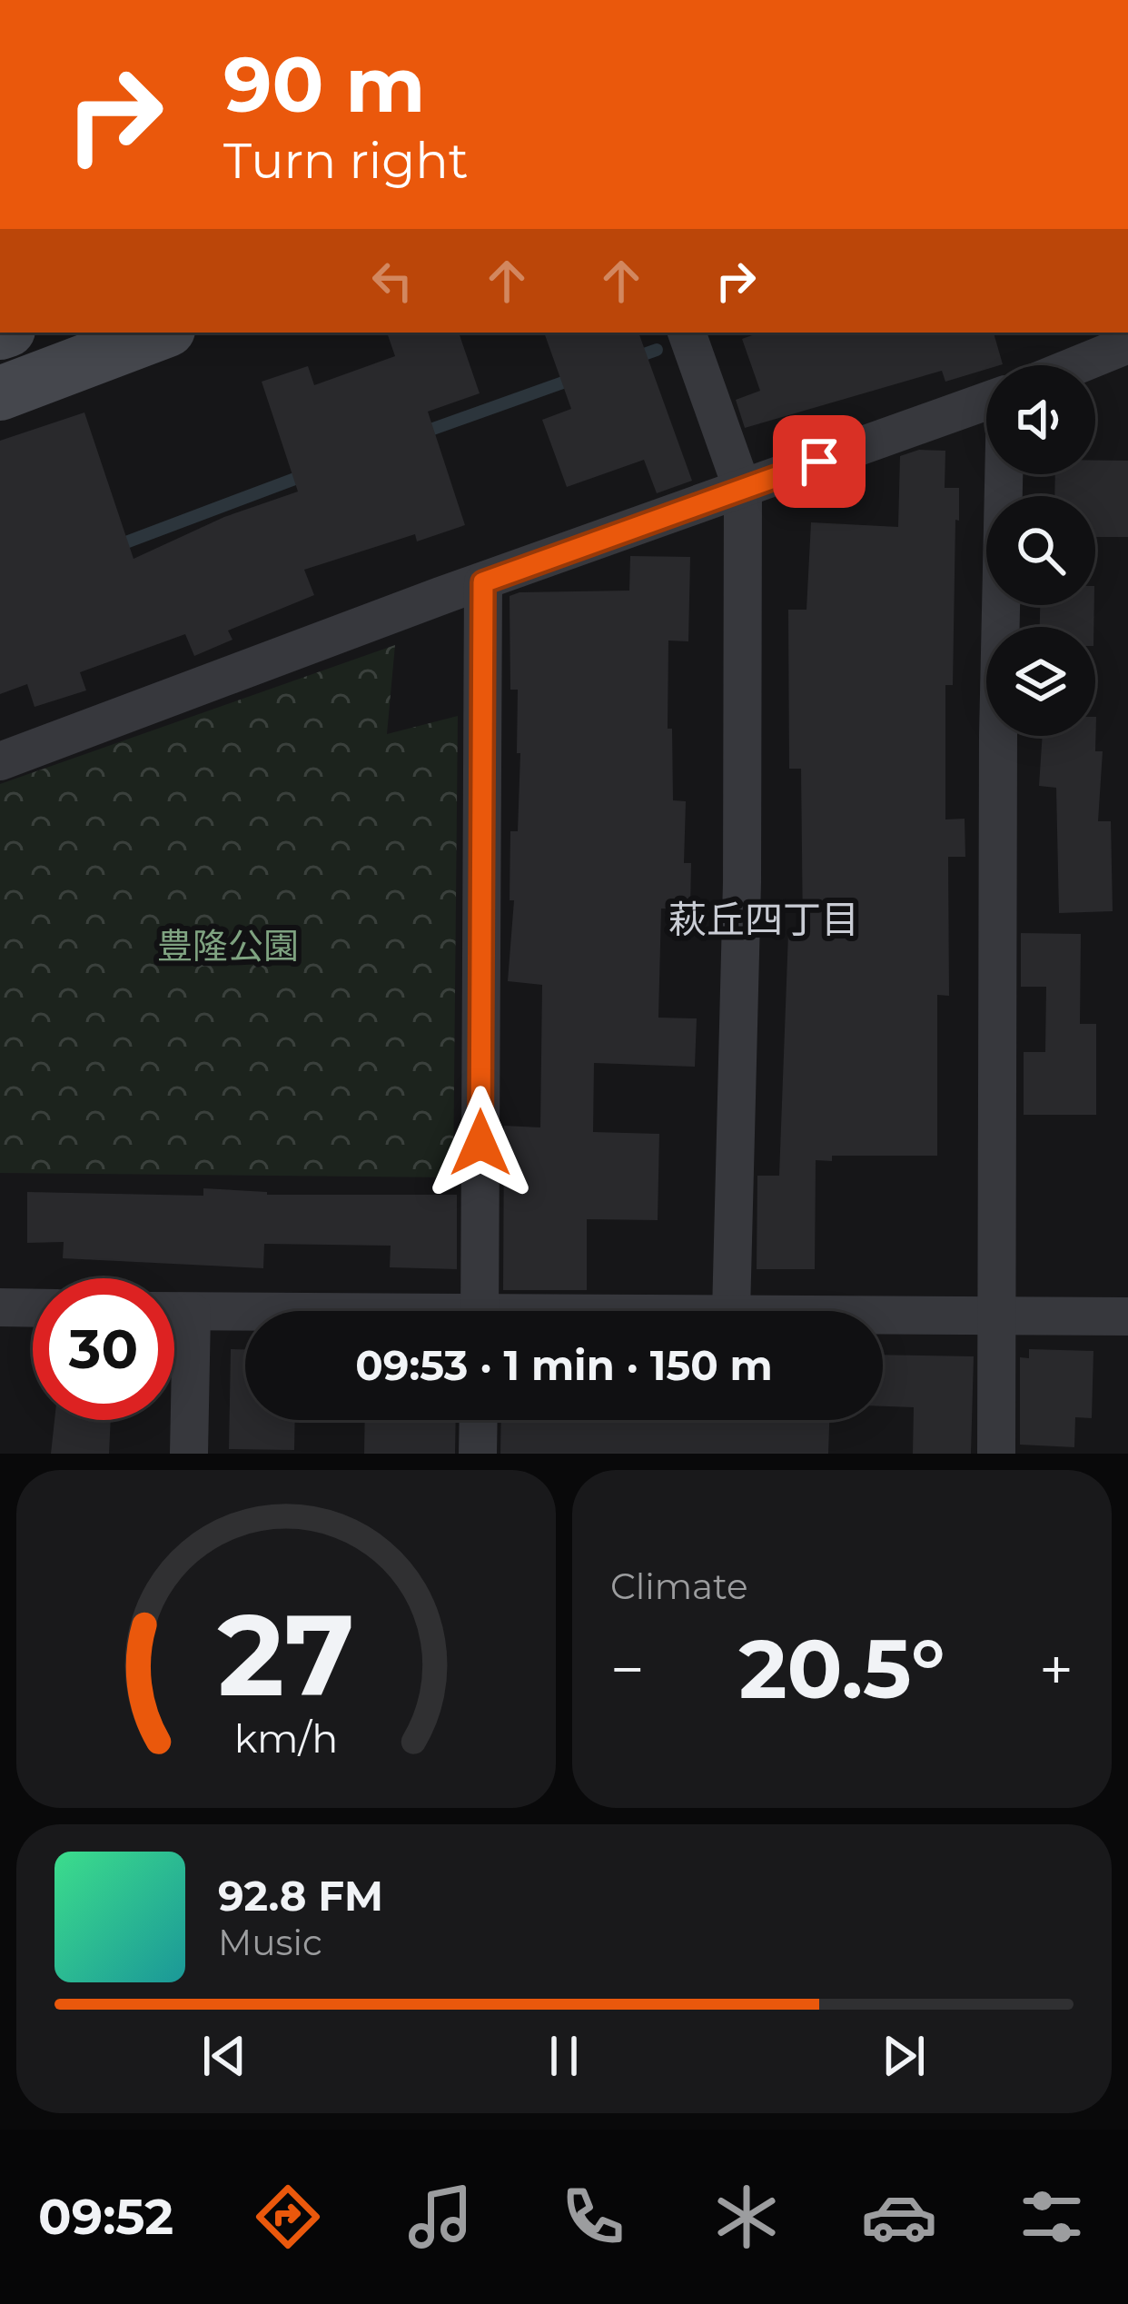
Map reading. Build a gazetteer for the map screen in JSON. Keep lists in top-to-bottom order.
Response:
{
  "districts": ["萩丘四丁目"],
  "parks": ["豊隆公園"],
  "page": {
    "turn": ["90 m", "Turn right"],
    "limit": "30",
    "trip": "09:53 · 1 min · 150 m",
    "tile": "Climate",
    "heat": ["−", "20.5°", "+"],
    "song": ["92.8 FM", "Music"],
    "tabs": "09:52",
    "gauge": ["27", "km/h"]
  }
}
